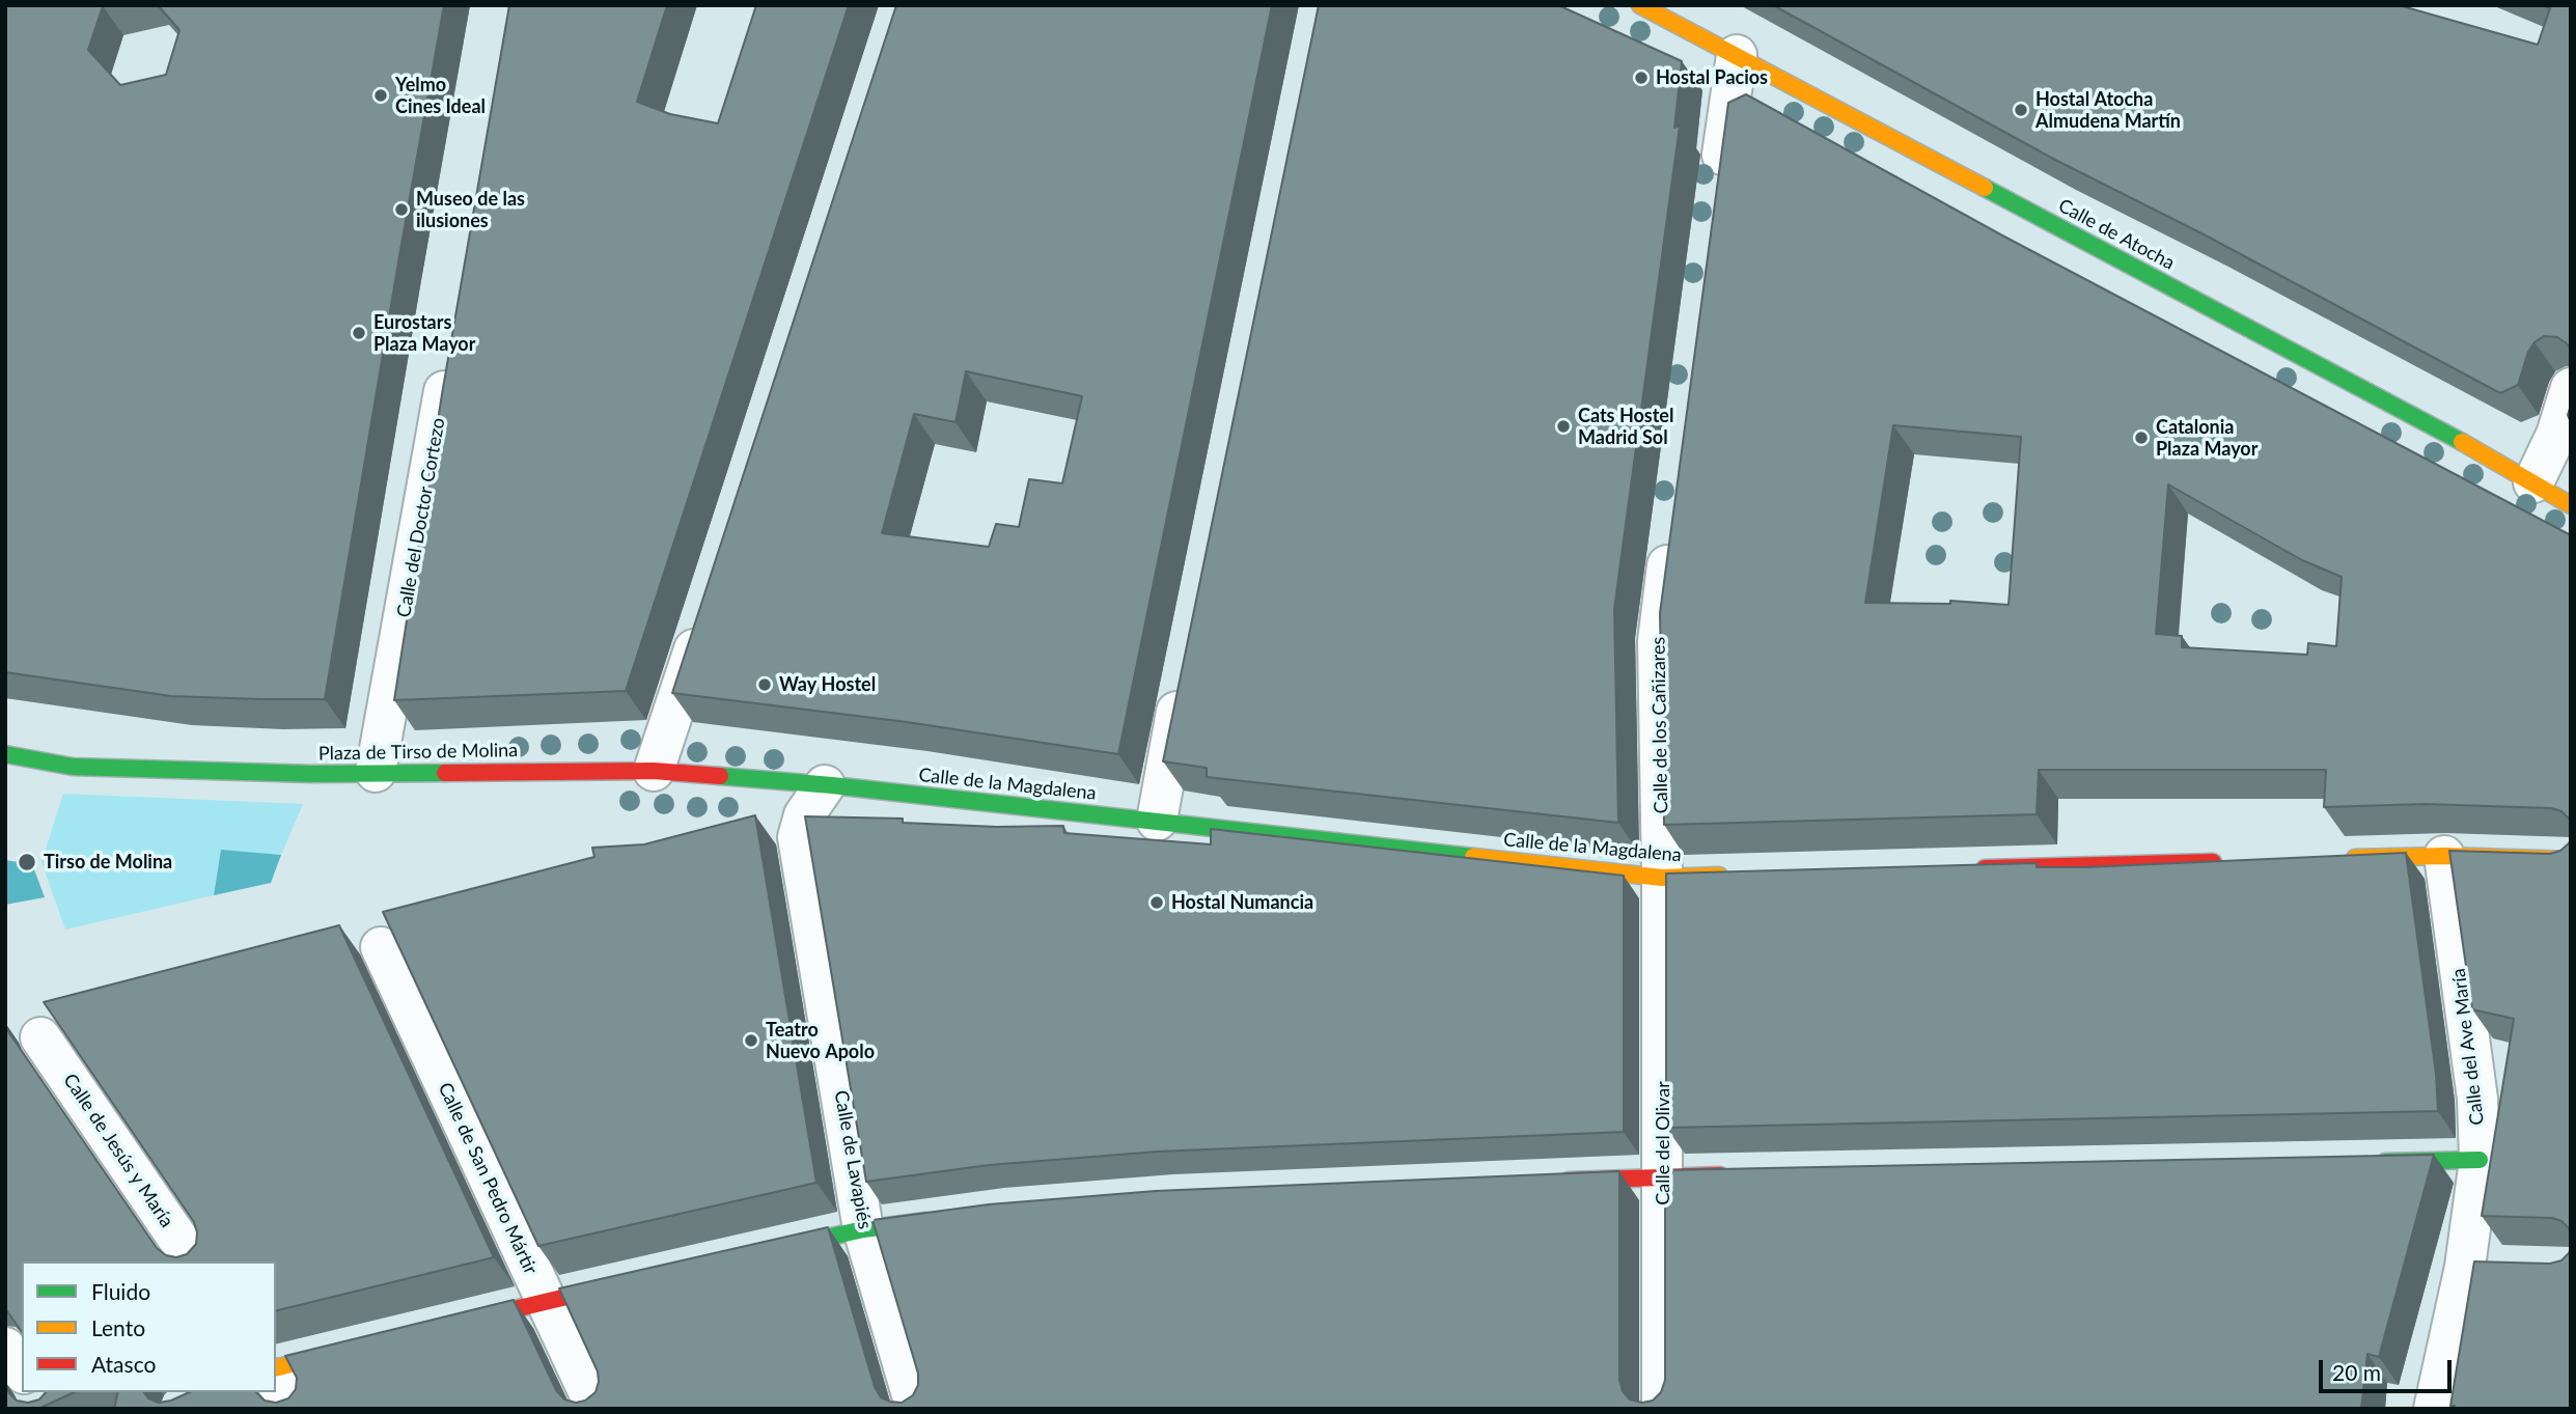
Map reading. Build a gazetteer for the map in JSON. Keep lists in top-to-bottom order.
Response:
{
  "streets": {
    "street": [
      "Calle de Atocha",
      "Calle del Doctor Cortezo",
      "Calle de los Cañizares",
      "Plaza de Tirso de Molina",
      "Calle de la Magdalena",
      "Calle del Ave María",
      "Calle del Olivar",
      "Calle de Jesús y María",
      "Calle de Lavapiés",
      "Calle de San Pedro Mártir"
    ]
  },
  "crossings": [
    ["Calle del Doctor Cortezo", "Plaza de Tirso de Molina"],
    ["Calle de los Cañizares", "Calle de la Magdalena"],
    ["Calle de los Cañizares", "Calle del Olivar"],
    ["Plaza de Tirso de Molina", "Calle de la Magdalena"],
    ["Plaza de Tirso de Molina", "Calle de Lavapiés"],
    ["Calle de la Magdalena", "Calle del Olivar"],
    ["Calle de la Magdalena", "Calle de Lavapiés"]
  ],
  "places": [
    "Hostal Pacios",
    "Yelmo Cines Ideal",
    "Hostal Atocha Almudena Martín",
    "Museo de las ilusiones",
    "Eurostars Plaza Mayor",
    "Cats Hostel Madrid Sol",
    "Catalonia Plaza Mayor",
    "Way Hostel",
    "Tirso de Molina",
    "Hostal Numancia",
    "Teatro Nuevo Apolo"
  ],
  "legend": ["Fluido", "Lento", "Atasco"],
  "scale_bar": "20 m"
}
